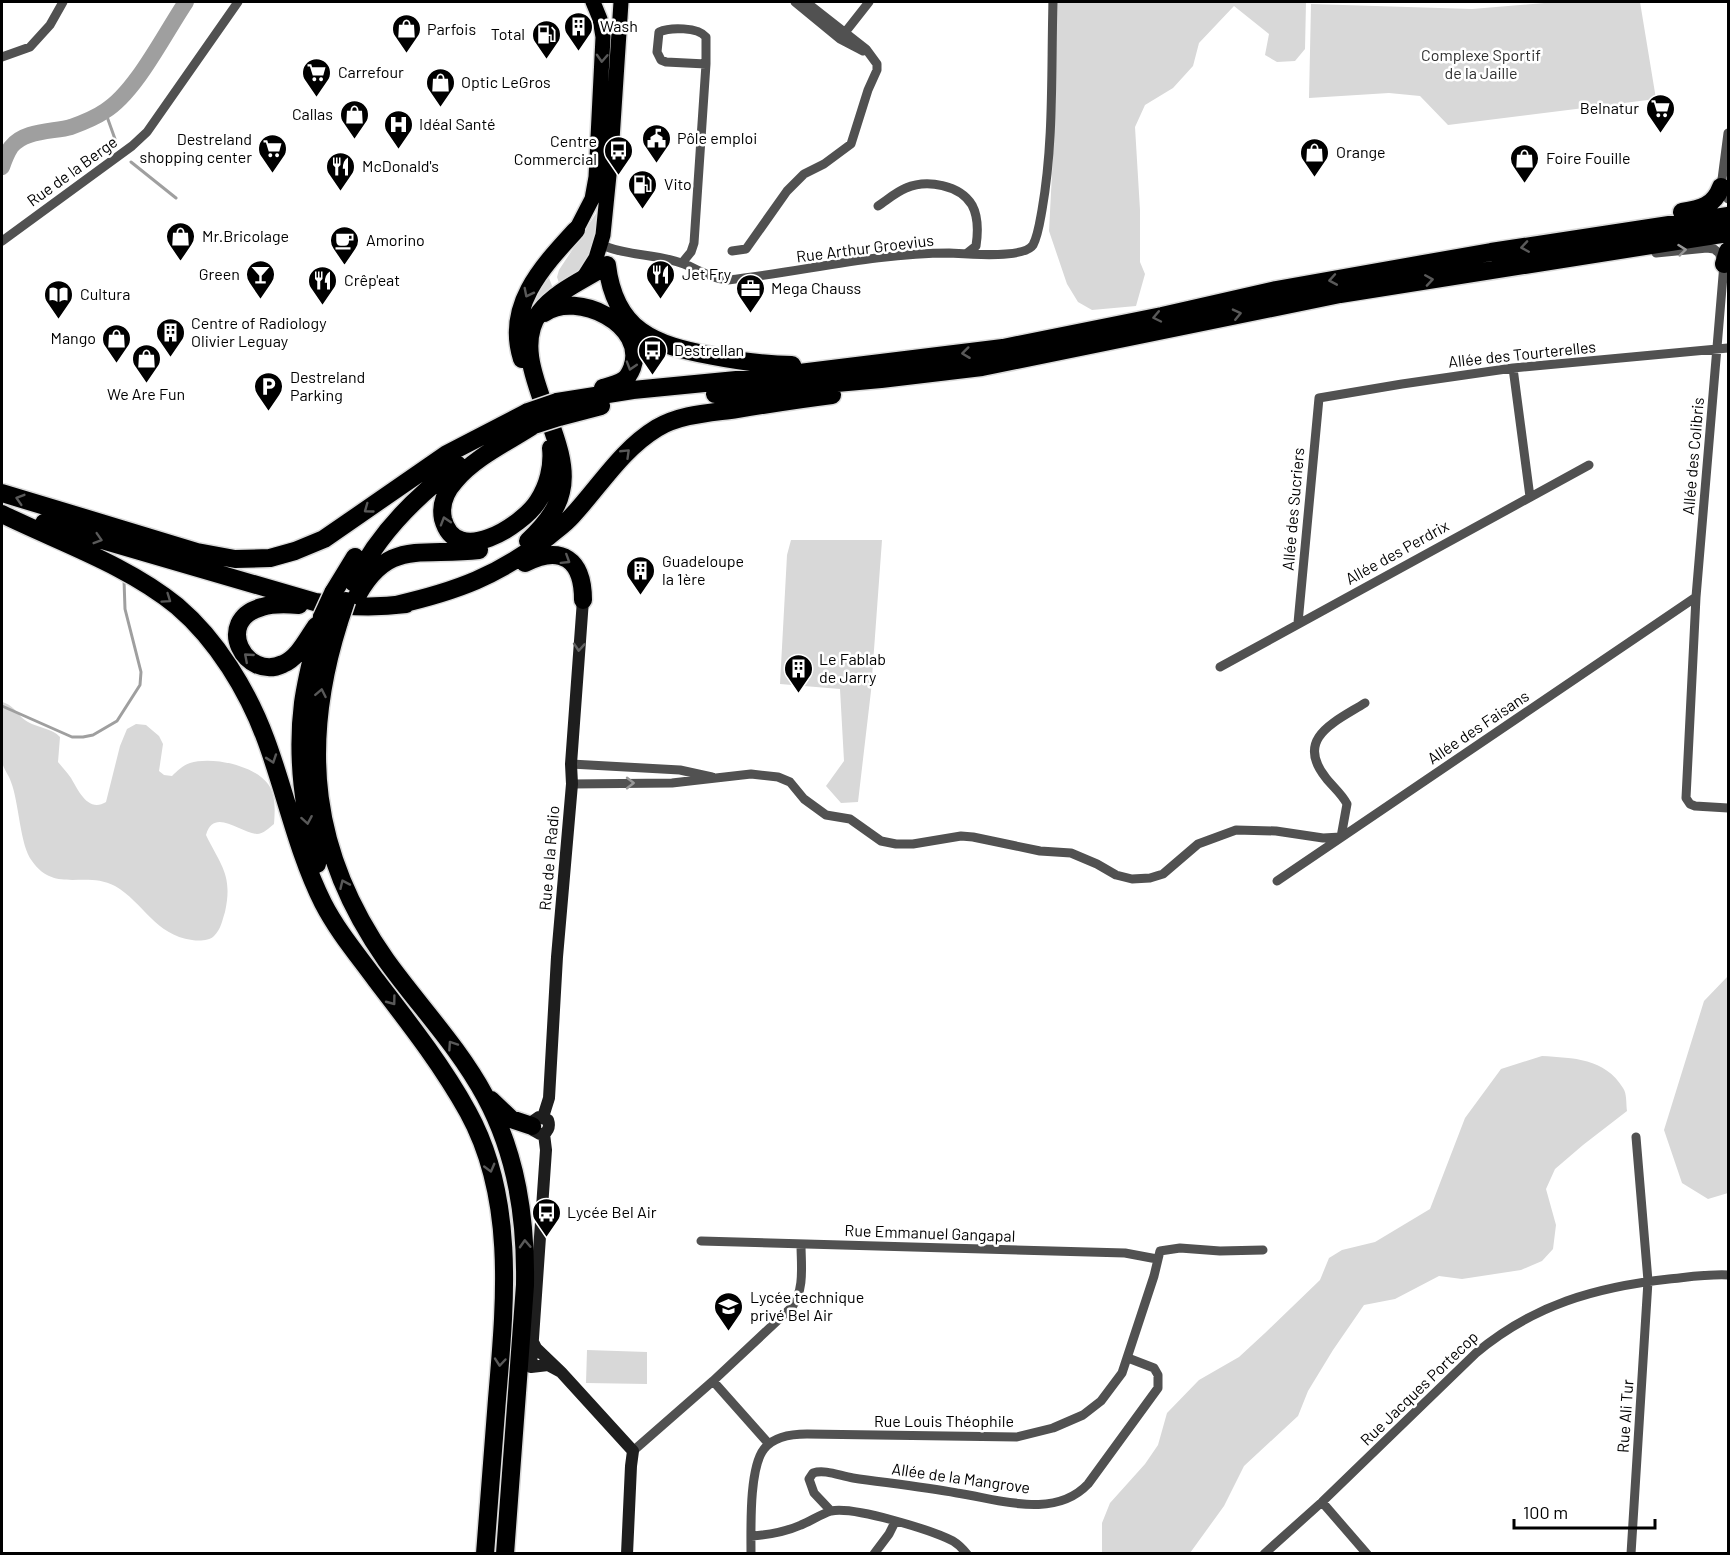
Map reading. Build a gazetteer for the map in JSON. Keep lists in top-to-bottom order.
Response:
{
  "streets": {
    "street": [
      "Rue de la Berge",
      "Rue Arthur Groevius",
      "Allée des Tourterelles",
      "Allée des Colibris",
      "Allée des Sucriers",
      "Allée des Perdrix",
      "Allée des Faisans",
      "Rue de la Radio",
      "Rue Emmanuel Gangapal",
      "Rue Jacques Portecop",
      "Rue Ali Tur",
      "Rue Louis Théophile",
      "Allée de la Mangrove"
    ]
  },
  "crossings": [
    ["Allée des Tourterelles", "Allée des Colibris"],
    ["Allée des Tourterelles", "Allée des Sucriers"],
    ["Allée des Colibris", "Allée des Faisans"],
    ["Allée des Sucriers", "Allée des Perdrix"],
    ["Rue Emmanuel Gangapal", "Rue Louis Théophile"],
    ["Rue Jacques Portecop", "Rue Ali Tur"],
    ["Rue Louis Théophile", "Allée de la Mangrove"]
  ],
  "parks": ["Complexe Sportif de la Jaille"],
  "places": {
    "building": [
      "Wash",
      "Centre of Radiology Olivier Leguay",
      "Guadeloupe la 1ère",
      "Le Fablab de Jarry"
    ],
    "shop": [
      "Parfois",
      "Optic LeGros",
      "Callas",
      "Orange",
      "Foire Fouille",
      "Mr.Bricolage",
      "Mango",
      "We Are Fun"
    ],
    "fuel station": ["Total", "Vito"],
    "supermarket": ["Carrefour", "Belnatur", "Destreland shopping center"],
    "hospital": ["Idéal Santé"],
    "public building": ["Pôle emploi"],
    "bus stop": ["Centre Commercial", "Destrellan", "Lycée Bel Air"],
    "restaurant": ["McDonald's", "Jet Fry", "Crêp'eat"],
    "cafe": ["Amorino"],
    "bar": ["Green"],
    "office": ["Mega Chauss"],
    "library": ["Cultura"],
    "parking": ["Destreland Parking"],
    "school or university": ["Lycée technique privé Bel Air"]
  },
  "scale_bar": "100 m"
}
